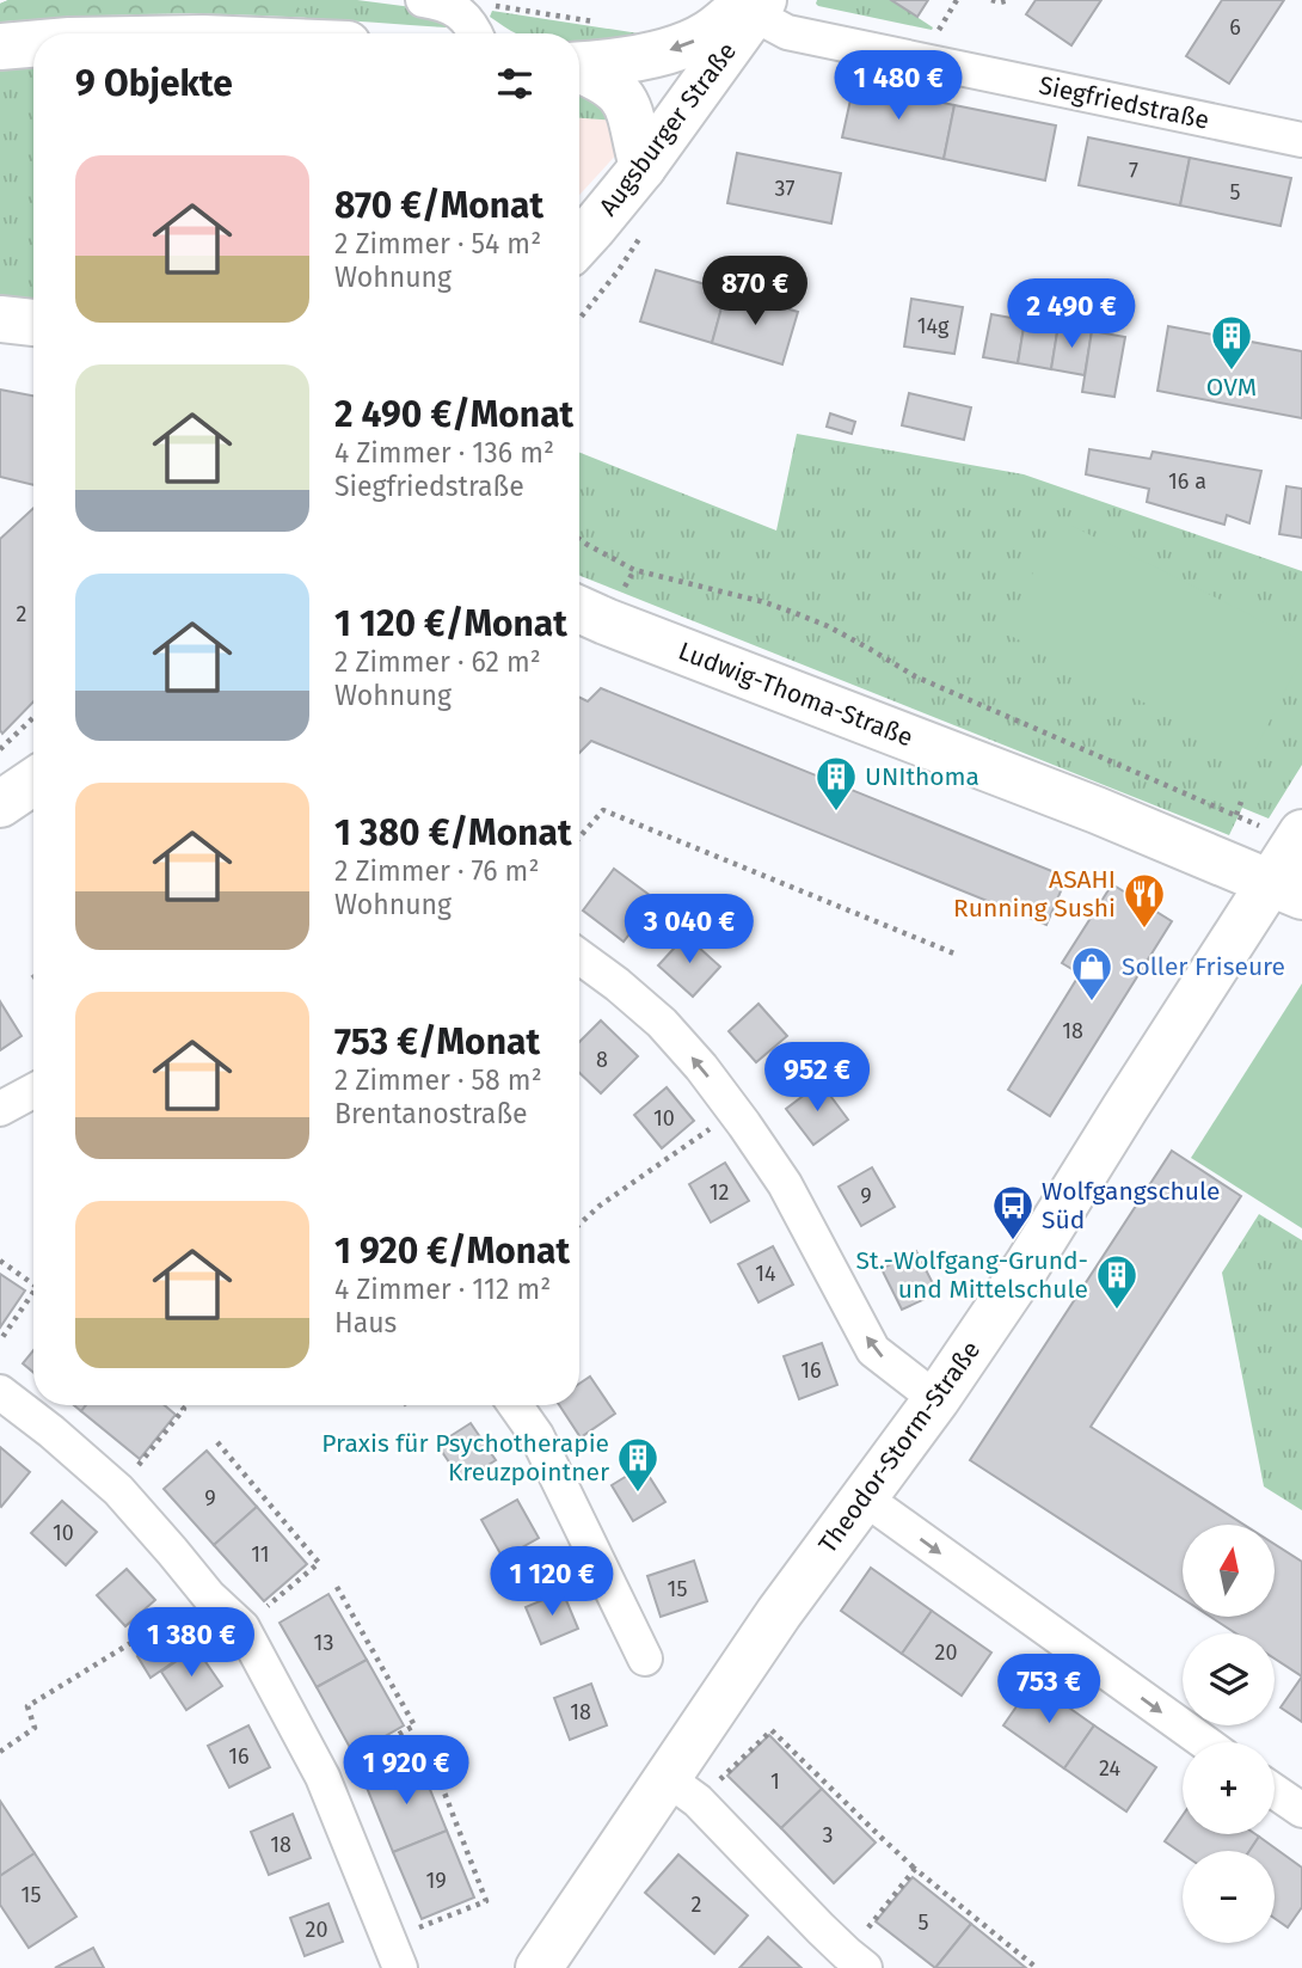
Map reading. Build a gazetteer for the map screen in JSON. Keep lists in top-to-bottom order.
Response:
{
  "streets": {
    "main road": ["Augsburger Straße", "Ludwig-Thoma-Straße", "Theodor-Storm-Straße"],
    "street": ["Siegfriedstraße"]
  },
  "crossings": [
    ["Siegfriedstraße", "Augsburger Straße"],
    ["Ludwig-Thoma-Straße", "Theodor-Storm-Straße"]
  ],
  "places": {
    "building": [
      "OVM",
      "UNIthoma",
      "St.-Wolfgang-Grund- und Mittelschule",
      "Praxis für Psychotherapie Kreuzpointner"
    ],
    "restaurant": ["ASAHI Running Sushi"],
    "shop": ["Soller Friseure"],
    "bus stop": ["Wolfgangschule Süd"]
  },
  "house_numbers": [
    "6",
    "7",
    "37",
    "5",
    "14g",
    "16 a",
    "2",
    "18",
    "8",
    "10",
    "12",
    "9",
    "14",
    "16",
    "9",
    "10",
    "11",
    "15",
    "13",
    "20",
    "18",
    "16",
    "24",
    "1",
    "3",
    "18",
    "19",
    "15",
    "2",
    "5",
    "20"
  ],
  "north": "top",
  "page": {
    "heading": "9 Objekte",
    "price": [
      "1 480 €",
      "870 €",
      "2 490 €",
      "3 040 €",
      "952 €",
      "1 120 €",
      "1 380 €",
      "753 €",
      "1 920 €"
    ],
    "list": [
      {
        "name": "870 €/Monat",
        "note": "2 Zimmer · 54 m² · Wohnung"
      },
      {
        "name": "2 490 €/Monat",
        "note": "4 Zimmer · 136 m² · Siegfriedstraße"
      },
      {
        "name": "1 120 €/Monat",
        "note": "2 Zimmer · 62 m² · Wohnung"
      },
      {
        "name": "1 380 €/Monat",
        "note": "2 Zimmer · 76 m² · Wohnung"
      },
      {
        "name": "753 €/Monat",
        "note": "2 Zimmer · 58 m² · Brentanostraße"
      },
      {
        "name": "1 920 €/Monat",
        "note": "4 Zimmer · 112 m² · Haus"
      }
    ],
    "map_buttons": ["+", "−"]
  }
}
